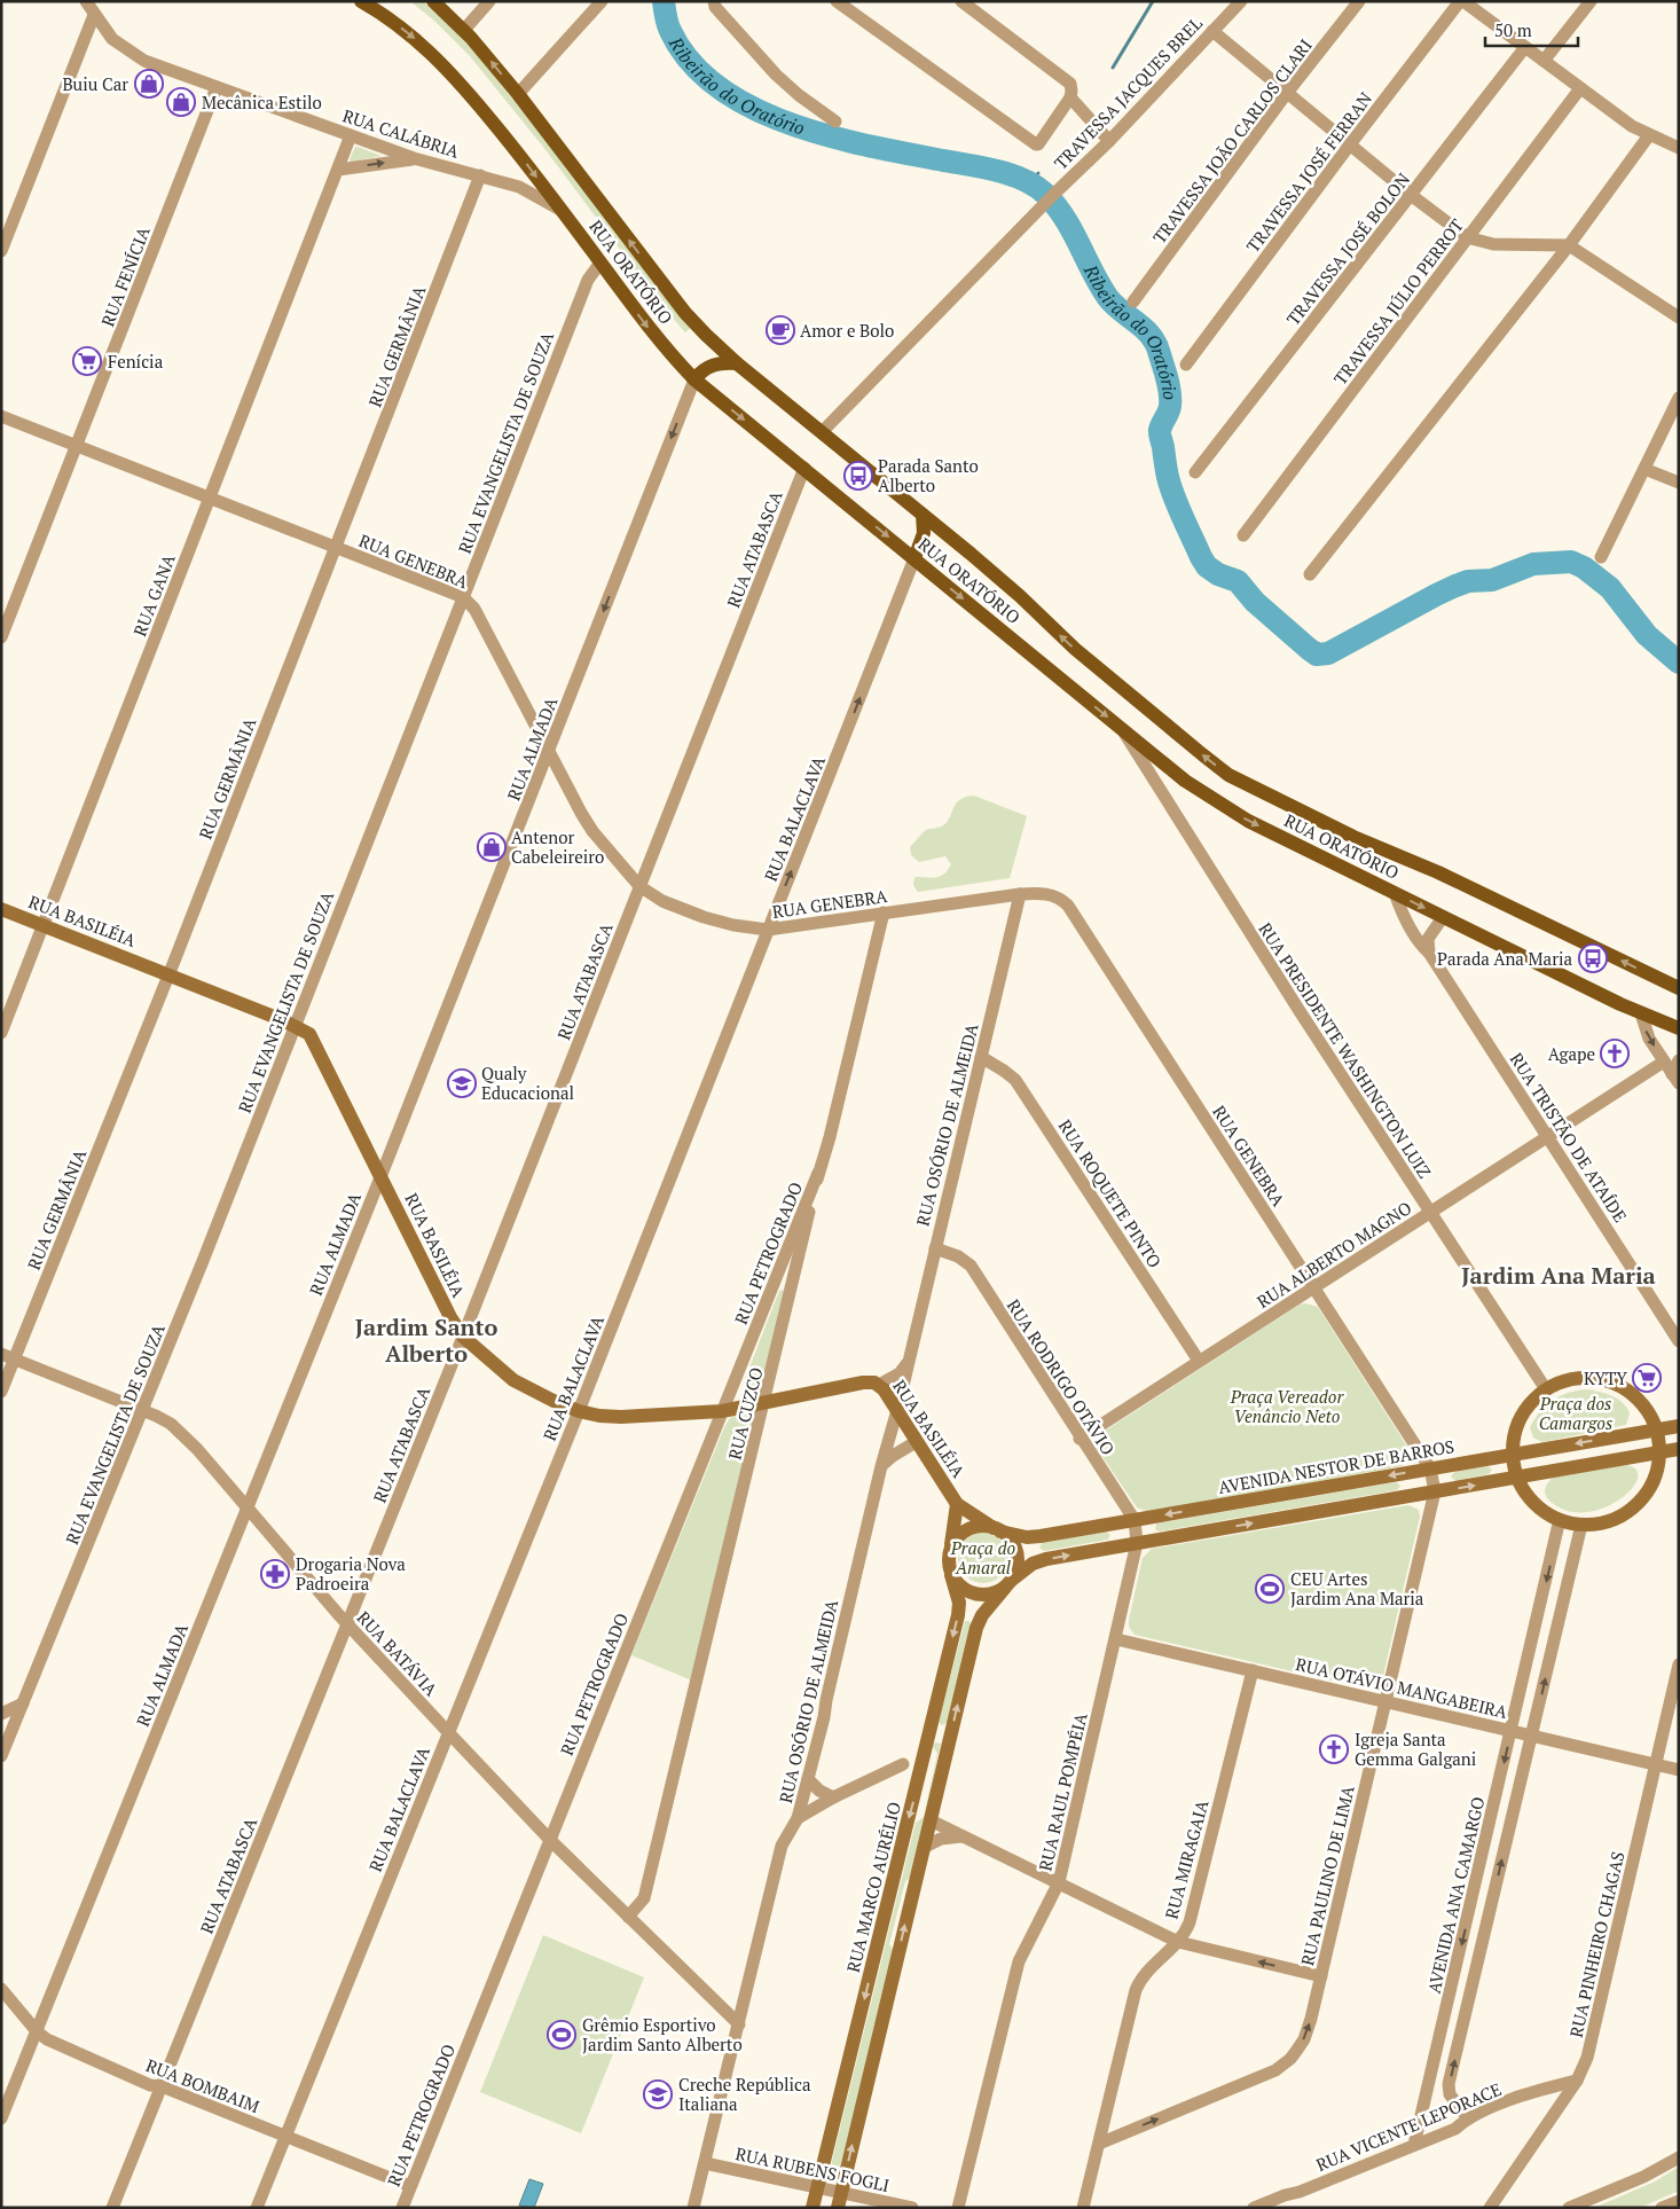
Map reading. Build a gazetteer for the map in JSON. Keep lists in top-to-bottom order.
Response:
{
  "streets": {
    "main road": ["RUA ORATÓRIO"],
    "street": [
      "TRAVESSA JACQUES BREL",
      "RUA CALÁBRIA",
      "TRAVESSA JOÃO CARLOS CLARI",
      "TRAVESSA JOSÉ FERRAN",
      "TRAVESSA JOSÉ BOLON",
      "RUA FENÍCIA",
      "TRAVESSA JÚLIO PERROT",
      "RUA GERMÂNIA",
      "RUA EVANGELISTA DE SOUZA",
      "RUA ATABASCA",
      "RUA GENEBRA",
      "RUA GANA",
      "RUA ALMADA",
      "RUA BALACLAVA",
      "RUA BASILÉIA",
      "RUA PRESIDENTE WASHINGTON LUIZ",
      "RUA OSÓRIO DE ALMEIDA",
      "RUA TRISTÃO DE ATAÍDE",
      "RUA ROQUETE PINTO",
      "RUA PETROGRADO",
      "RUA ALBERTO MAGNO",
      "RUA RODRIGO OTÁVIO",
      "RUA CUZCO",
      "AVENIDA NESTOR DE BARROS",
      "RUA BATÁVIA",
      "RUA OTÁVIO MANGABEIRA",
      "RUA RAUL POMPÉIA",
      "RUA MIRAGAIA",
      "RUA PAULINO DE LIMA",
      "RUA MARCO AURÉLIO",
      "AVENIDA ANA CAMARGO",
      "RUA PINHEIRO CHAGAS",
      "RUA BOMBAIM",
      "RUA VICENTE LEPORACE",
      "RUA RUBENS FOGLI"
    ]
  },
  "crossings": [
    ["TRAVESSA JACQUES BREL", "RUA ORATÓRIO"],
    ["RUA CALÁBRIA", "RUA ORATÓRIO"],
    ["RUA CALÁBRIA", "RUA FENÍCIA"],
    ["RUA CALÁBRIA", "RUA GERMÂNIA"],
    ["RUA CALÁBRIA", "RUA GANA"],
    ["RUA ORATÓRIO", "RUA EVANGELISTA DE SOUZA"],
    ["RUA ORATÓRIO", "RUA ATABASCA"],
    ["RUA ORATÓRIO", "RUA ALMADA"],
    ["RUA ORATÓRIO", "RUA BALACLAVA"],
    ["RUA ORATÓRIO", "RUA PRESIDENTE WASHINGTON LUIZ"],
    ["RUA ORATÓRIO", "RUA TRISTÃO DE ATAÍDE"],
    ["RUA FENÍCIA", "RUA GENEBRA"],
    ["RUA GERMÂNIA", "RUA GENEBRA"],
    ["RUA GERMÂNIA", "RUA BASILÉIA"],
    ["RUA GERMÂNIA", "RUA BATÁVIA"],
    ["RUA EVANGELISTA DE SOUZA", "RUA GENEBRA"],
    ["RUA EVANGELISTA DE SOUZA", "RUA BASILÉIA"],
    ["RUA EVANGELISTA DE SOUZA", "RUA BATÁVIA"],
    ["RUA ATABASCA", "RUA GENEBRA"],
    ["RUA ATABASCA", "RUA BASILÉIA"],
    ["RUA ATABASCA", "RUA BATÁVIA"],
    ["RUA ATABASCA", "RUA BOMBAIM"],
    ["RUA GENEBRA", "RUA GANA"],
    ["RUA GENEBRA", "RUA ALMADA"],
    ["RUA GENEBRA", "RUA BALACLAVA"],
    ["RUA GENEBRA", "RUA OSÓRIO DE ALMEIDA"],
    ["RUA GENEBRA", "RUA ALBERTO MAGNO"],
    ["RUA GENEBRA", "RUA CUZCO"],
    ["RUA GENEBRA", "AVENIDA NESTOR DE BARROS"],
    ["RUA GENEBRA", "RUA PAULINO DE LIMA"],
    ["RUA GANA", "RUA BASILÉIA"],
    ["RUA ALMADA", "RUA BASILÉIA"],
    ["RUA ALMADA", "RUA BATÁVIA"],
    ["RUA ALMADA", "RUA BOMBAIM"],
    ["RUA BALACLAVA", "RUA BASILÉIA"],
    ["RUA BALACLAVA", "RUA BATÁVIA"],
    ["RUA BALACLAVA", "RUA BOMBAIM"],
    ["RUA BASILÉIA", "RUA OSÓRIO DE ALMEIDA"],
    ["RUA BASILÉIA", "RUA PETROGRADO"],
    ["RUA BASILÉIA", "RUA CUZCO"],
    ["RUA BASILÉIA", "AVENIDA NESTOR DE BARROS"],
    ["RUA BASILÉIA", "RUA MARCO AURÉLIO"],
    ["RUA PRESIDENTE WASHINGTON LUIZ", "RUA ALBERTO MAGNO"],
    ["RUA OSÓRIO DE ALMEIDA", "RUA ROQUETE PINTO"],
    ["RUA OSÓRIO DE ALMEIDA", "RUA RODRIGO OTÁVIO"],
    ["RUA OSÓRIO DE ALMEIDA", "RUA BATÁVIA"],
    ["RUA OSÓRIO DE ALMEIDA", "RUA RUBENS FOGLI"],
    ["RUA TRISTÃO DE ATAÍDE", "RUA ALBERTO MAGNO"],
    ["RUA ROQUETE PINTO", "RUA ALBERTO MAGNO"],
    ["RUA PETROGRADO", "RUA CUZCO"],
    ["RUA PETROGRADO", "RUA BATÁVIA"],
    ["RUA PETROGRADO", "RUA BOMBAIM"],
    ["RUA ALBERTO MAGNO", "RUA RODRIGO OTÁVIO"],
    ["RUA RODRIGO OTÁVIO", "AVENIDA NESTOR DE BARROS"],
    ["RUA RODRIGO OTÁVIO", "RUA RAUL POMPÉIA"],
    ["RUA CUZCO", "RUA BATÁVIA"],
    ["AVENIDA NESTOR DE BARROS", "RUA MARCO AURÉLIO"],
    ["RUA OTÁVIO MANGABEIRA", "RUA RAUL POMPÉIA"],
    ["RUA OTÁVIO MANGABEIRA", "RUA MIRAGAIA"],
    ["RUA OTÁVIO MANGABEIRA", "RUA PAULINO DE LIMA"],
    ["RUA OTÁVIO MANGABEIRA", "AVENIDA ANA CAMARGO"],
    ["RUA OTÁVIO MANGABEIRA", "RUA PINHEIRO CHAGAS"],
    ["RUA MIRAGAIA", "RUA PAULINO DE LIMA"],
    ["RUA MARCO AURÉLIO", "RUA RUBENS FOGLI"],
    ["AVENIDA ANA CAMARGO", "RUA VICENTE LEPORACE"],
    ["RUA PINHEIRO CHAGAS", "RUA VICENTE LEPORACE"]
  ],
  "districts": ["Jardim Ana Maria", "Jardim Santo Alberto"],
  "water": ["Ribeirão do Oratório"],
  "parks": ["Praça Vereador Venâncio Neto", "Praça dos Camargos", "Praça do Amaral"],
  "places": {
    "shop": ["Buiu Car", "Mecânica Estilo", "Antenor Cabeleireiro"],
    "cafe": ["Amor e Bolo"],
    "supermarket": ["Fenícia", "KYTY"],
    "bus stop": ["Parada Santo Alberto", "Parada Ana Maria"],
    "church": ["Agape", "Igreja Santa Gemma Galgani"],
    "school or university": ["Qualy Educacional", "Creche República Italiana"],
    "pharmacy": ["Drogaria Nova Padroeira"],
    "sports": ["CEU Artes Jardim Ana Maria", "Grêmio Esportivo Jardim Santo Alberto"]
  },
  "scale_bar": "50 m"
}
